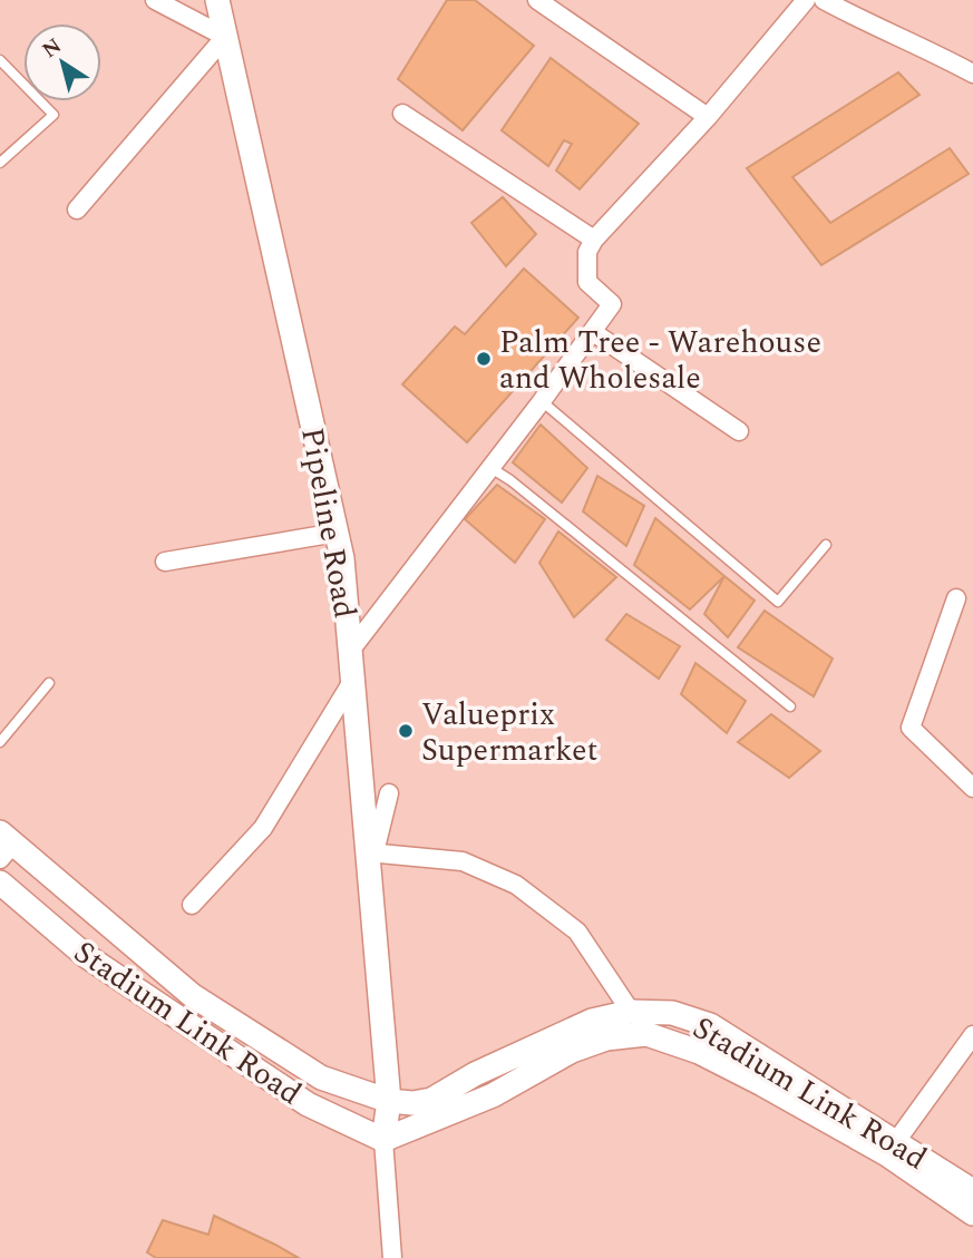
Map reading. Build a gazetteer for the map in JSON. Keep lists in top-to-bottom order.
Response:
{
  "streets": {
    "street": ["Pipeline Road", "Stadium Link Road"]
  },
  "crossings": [
    ["Pipeline Road", "Stadium Link Road"]
  ],
  "places": ["Palm Tree - Warehouse and Wholesale", "Valueprix Supermarket"],
  "north": "top left"
}
